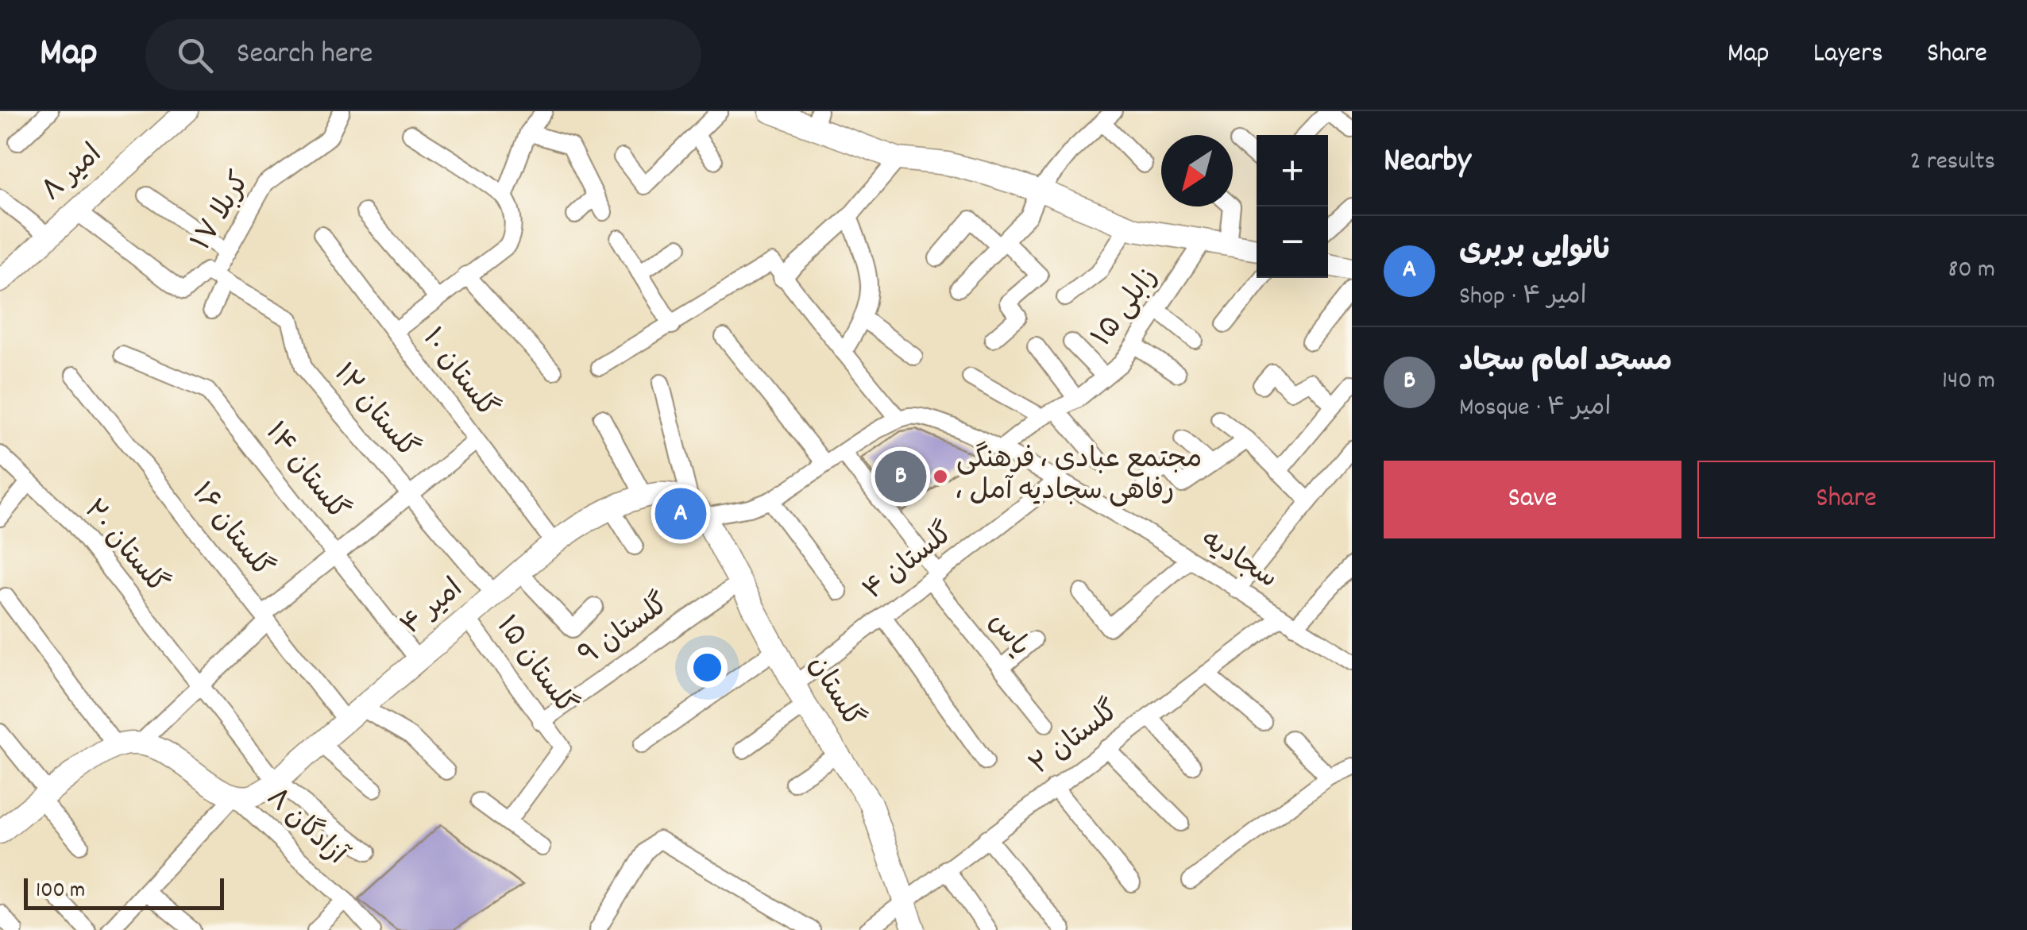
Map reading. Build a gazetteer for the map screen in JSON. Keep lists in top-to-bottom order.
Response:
{
  "streets": {
    "street": [
      "امیر ۸",
      "کربلا ۱۷",
      "زابلی ۱۵",
      "گلستان ۱۰",
      "گلستان ۱۲",
      "گلستان ۱۴",
      "گلستان ۱۶",
      "گلستان ۲۰",
      "سجادیه",
      "گلستان ۴",
      "امیر ۴",
      "گلستان ۹",
      "یاس",
      "گلستان ۱۵",
      "گلستان",
      "گلستان ۲",
      "آزادگان ۸"
    ]
  },
  "crossings": [
    ["کربلا ۱۷", "گلستان ۱۲"],
    ["زابلی ۱۵", "سجادیه"],
    ["گلستان ۱۰", "امیر ۴"],
    ["گلستان ۱۲", "امیر ۴"],
    ["گلستان ۱۴", "امیر ۴"],
    ["گلستان ۱۶", "امیر ۴"],
    ["گلستان ۲۰", "امیر ۴"],
    ["سجادیه", "گلستان ۴"],
    ["سجادیه", "امیر ۴"],
    ["سجادیه", "گلستان ۲"],
    ["گلستان ۴", "یاس"],
    ["گلستان ۴", "گلستان"],
    ["امیر ۴", "یاس"],
    ["امیر ۴", "گلستان ۱۵"],
    ["امیر ۴", "گلستان"],
    ["امیر ۴", "آزادگان ۸"],
    ["گلستان ۹", "گلستان ۱۵"],
    ["گلستان ۹", "گلستان"],
    ["گلستان", "گلستان ۲"]
  ],
  "places": ["مجتمع عبادی ، فرهنگی ، رفاهی سجادیه آمل"],
  "scale_bar": "100 m",
  "north": "bottom left",
  "page": {
    "header": "Map",
    "search": "Search here",
    "nav": ["Map", "Layers", "Share"],
    "heading": ["Nearby", "2 results"],
    "map_buttons": ["+", "−"],
    "list": [
      {
        "mark": "A",
        "name": "نانوایی بربری",
        "note": "Shop · امیر ۴",
        "value": "80 m"
      },
      {
        "mark": "B",
        "name": "مسجد امام سجاد",
        "note": "Mosque · امیر ۴",
        "value": "140 m"
      }
    ],
    "buttons": ["Save", "Share"],
    "pins": ["B", "A"],
    "scale": "100 m"
  }
}
